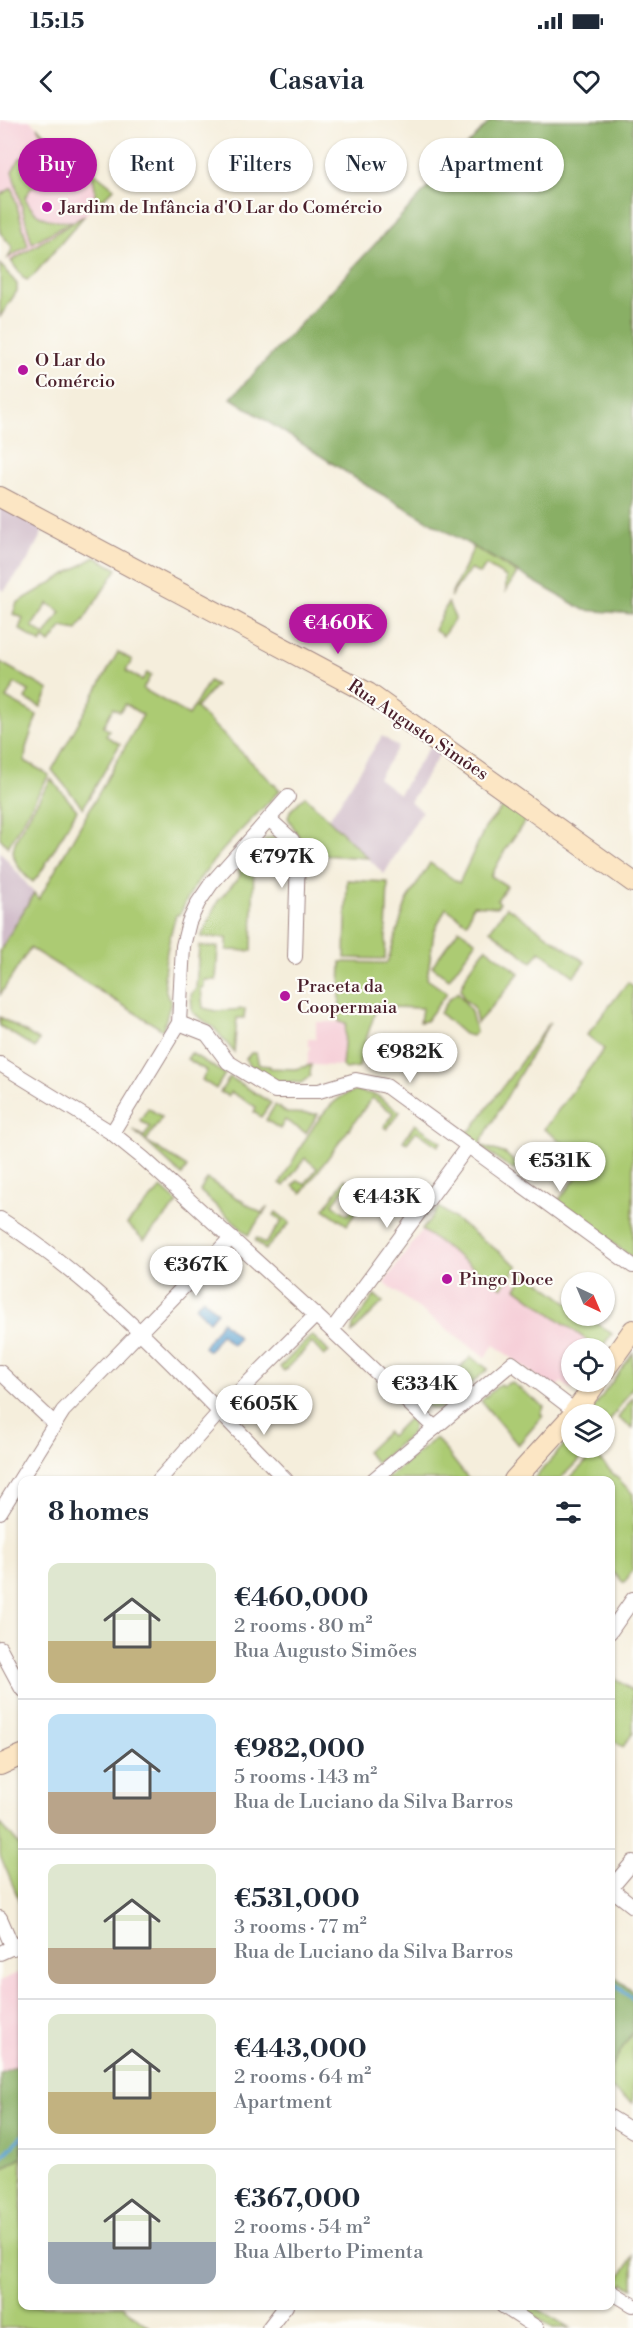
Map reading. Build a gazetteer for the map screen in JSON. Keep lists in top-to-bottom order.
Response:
{
  "streets": {
    "main road": ["Rua Augusto Simões"]
  },
  "places": [
    "Jardim de Infância d'O Lar do Comércio",
    "O Lar do Comércio",
    "Praceta da Coopermaia",
    "Pingo Doce"
  ],
  "north": "bottom right",
  "page": {
    "status": "15:15",
    "header": "Casavia",
    "chip": [
      "Buy",
      "Rent",
      "Filters",
      "New",
      "Apartment"
    ],
    "price": [
      "€460K",
      "€797K",
      "€982K",
      "€531K",
      "€443K",
      "€367K",
      "€334K",
      "€605K"
    ],
    "heading": "8 homes",
    "list": [
      {
        "name": "€460,000",
        "note": "2 rooms · 80 m² · Rua Augusto Simões"
      },
      {
        "name": "€982,000",
        "note": "5 rooms · 143 m² · Rua de Luciano da Silva Barros"
      },
      {
        "name": "€531,000",
        "note": "3 rooms · 77 m² · Rua de Luciano da Silva Barros"
      },
      {
        "name": "€443,000",
        "note": "2 rooms · 64 m² · Apartment"
      },
      {
        "name": "€367,000",
        "note": "2 rooms · 54 m² · Rua Alberto Pimenta"
      }
    ]
  }
}
